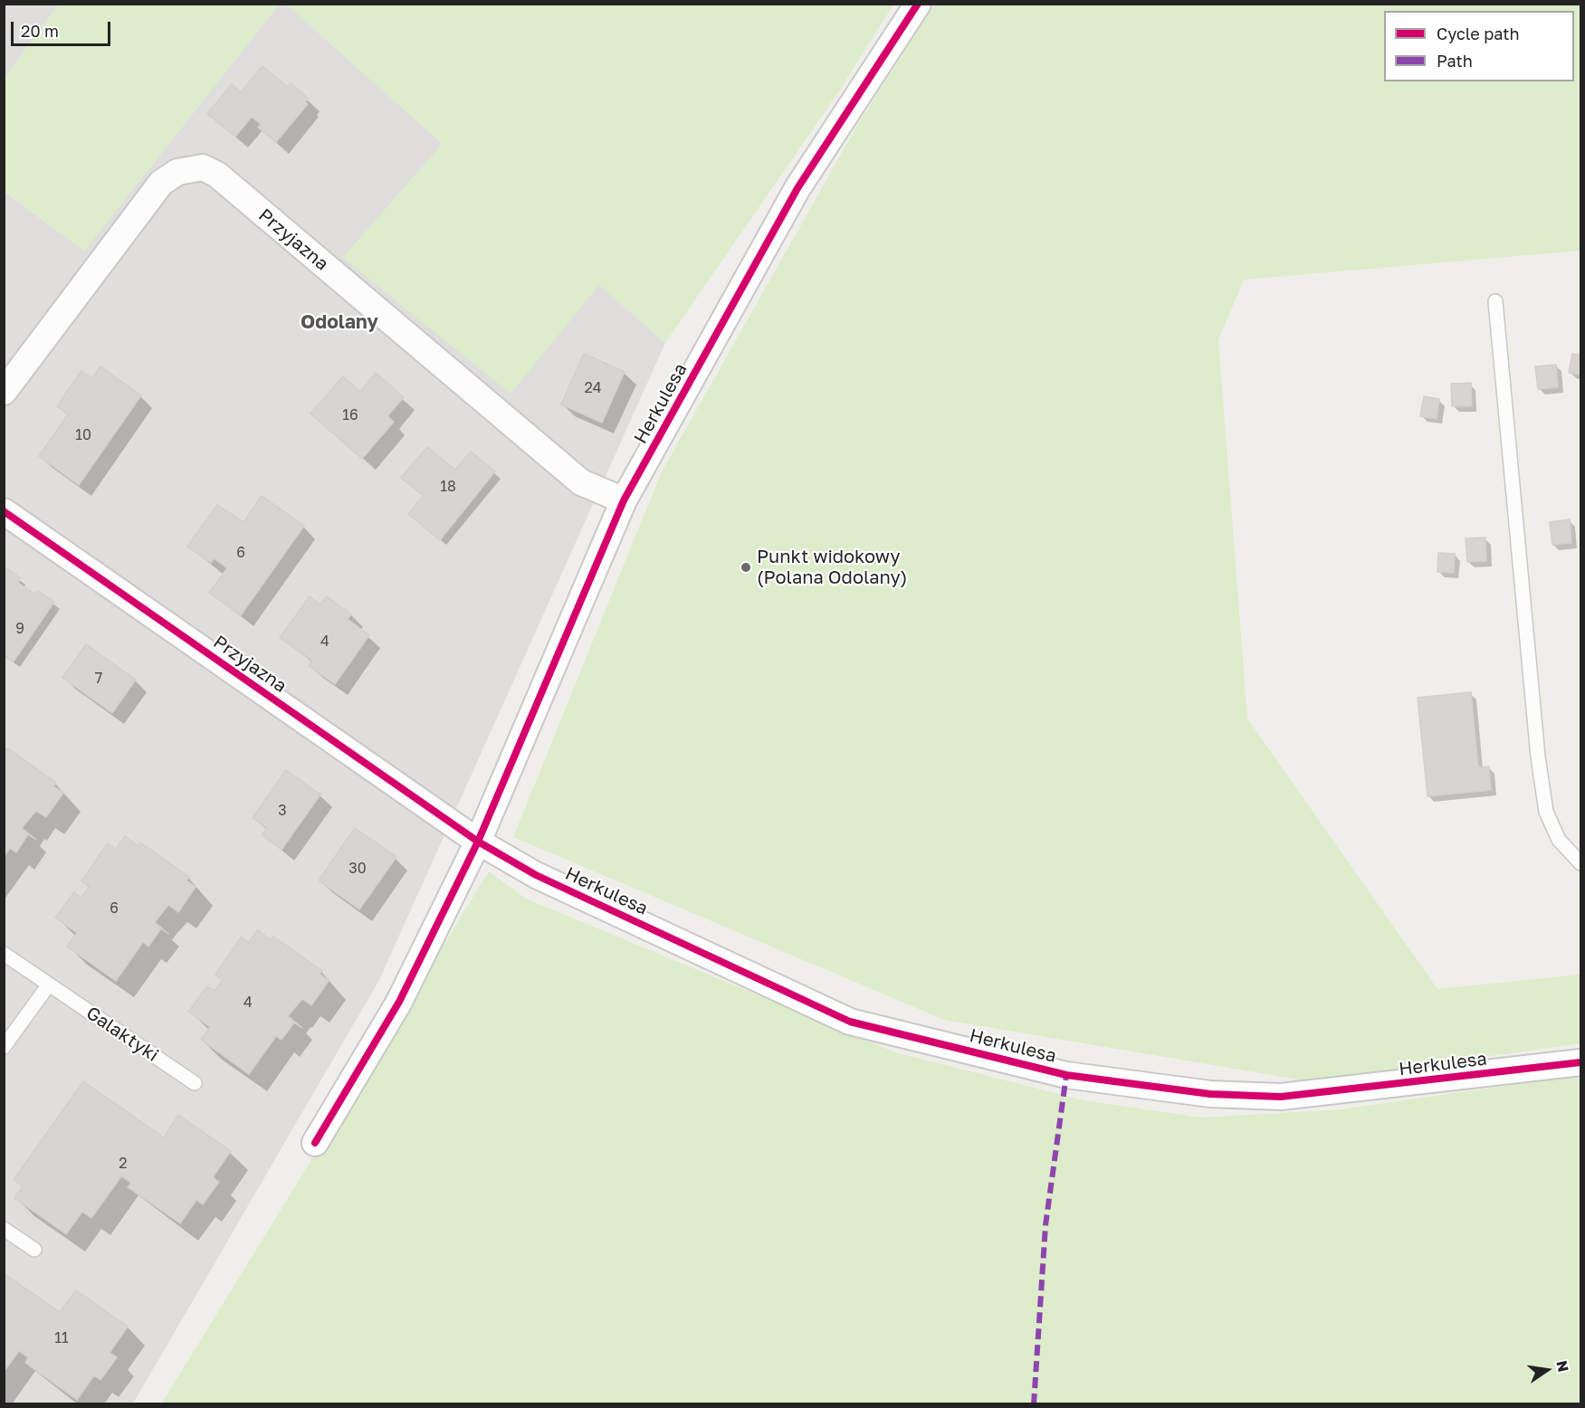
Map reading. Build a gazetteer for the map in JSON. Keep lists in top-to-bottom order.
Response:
{
  "streets": {
    "street": ["Przyjazna", "Herkulesa"],
    "lane": ["Galaktyki"]
  },
  "crossings": [
    ["Przyjazna", "Herkulesa"]
  ],
  "districts": ["Odolany"],
  "places": ["Punkt widokowy (Polana Odolany)"],
  "house_numbers": [
    "24",
    "16",
    "10",
    "18",
    "6",
    "9",
    "4",
    "7",
    "3",
    "30",
    "6",
    "4",
    "2",
    "11"
  ],
  "legend": ["Cycle path", "Path"],
  "scale_bar": "20 m",
  "north": "right"
}
